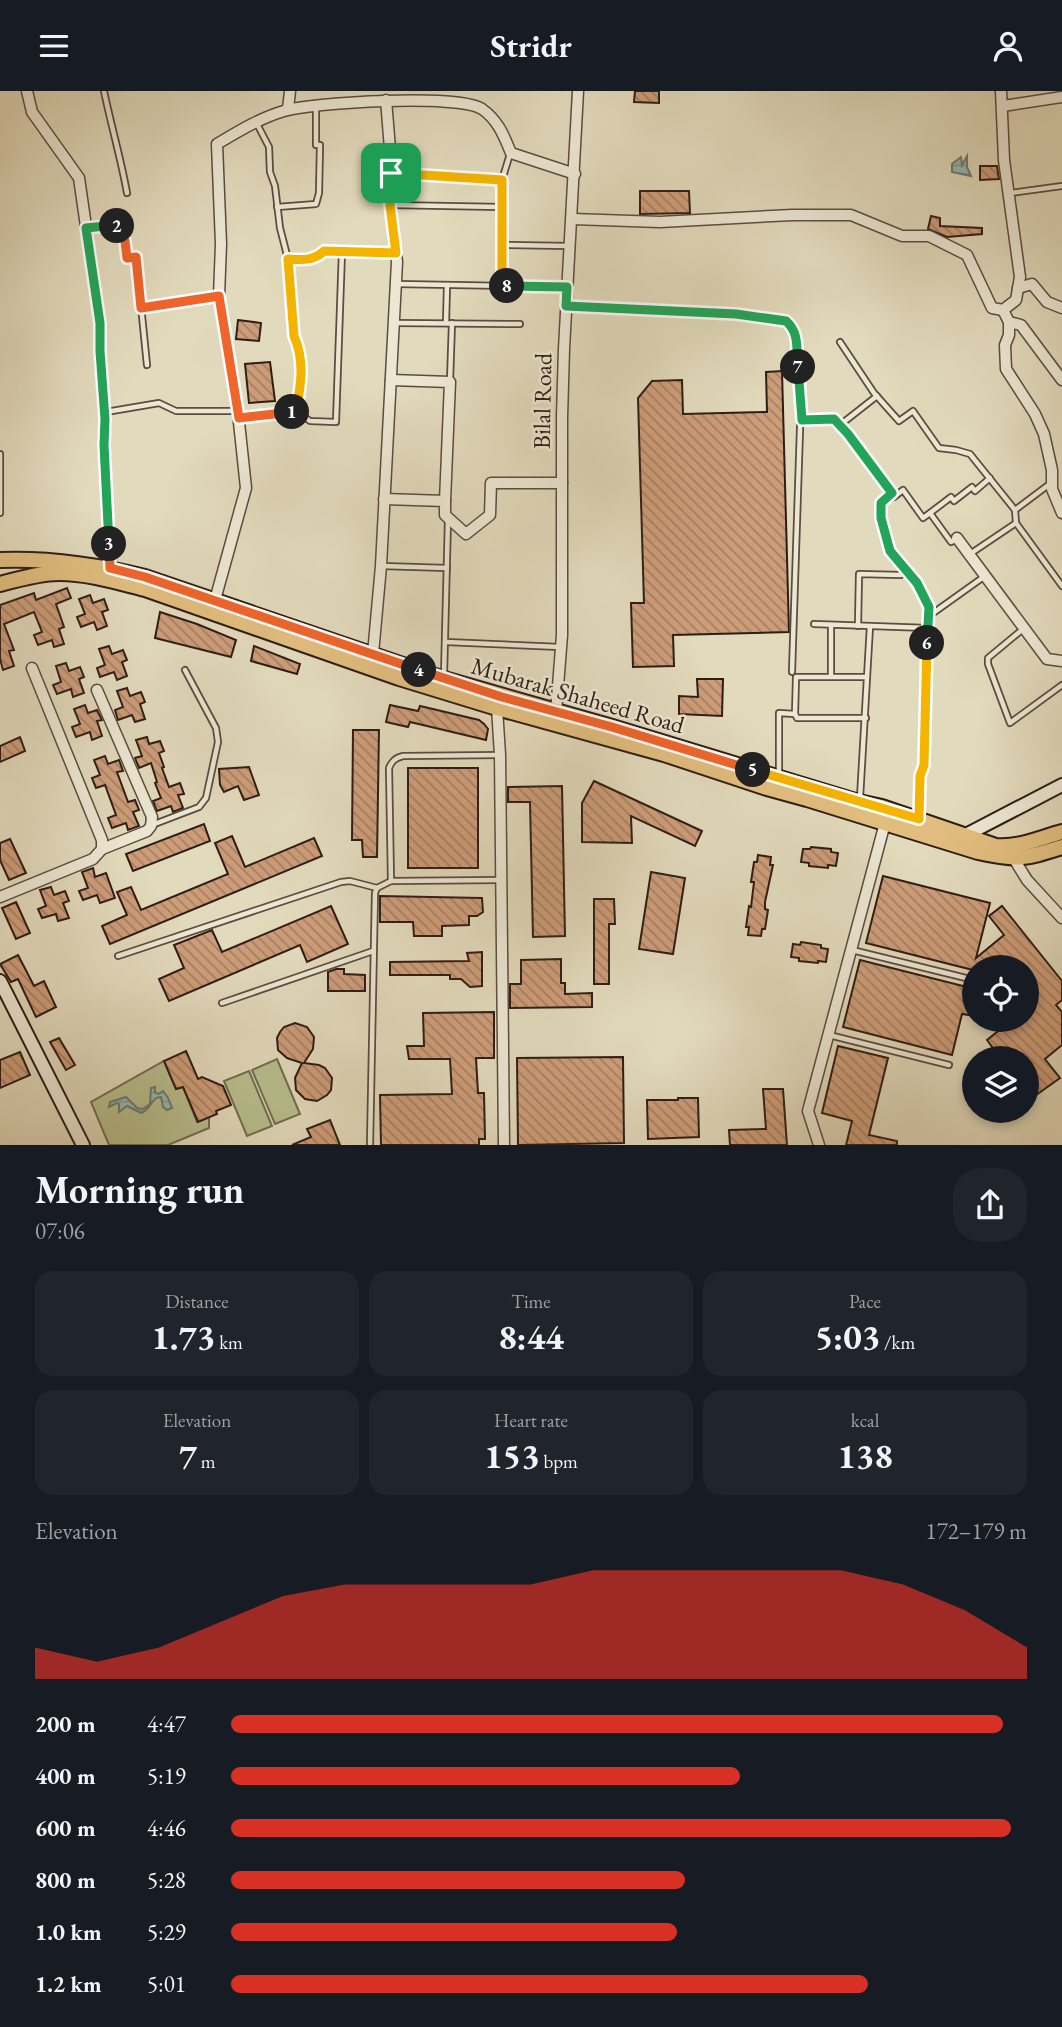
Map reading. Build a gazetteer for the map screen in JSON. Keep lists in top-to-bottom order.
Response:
{
  "streets": {
    "main road": ["Mubarak Shaheed Road"],
    "street": ["Bilal Road"]
  },
  "crossings": [
    ["Bilal Road", "Mubarak Shaheed Road"]
  ],
  "page": {
    "header": "Stridr",
    "pins": [
      "2",
      "8",
      "7",
      "1",
      "3",
      "6",
      "4",
      "5"
    ],
    "heading": ["Morning run", "07:06"],
    "stats": [
      ["Distance", "1.73 km"],
      ["Time", "8:44"],
      ["Pace", "5:03 /km"],
      ["Elevation", "7 m"],
      ["Heart rate", "153 bpm"],
      ["kcal", "138"]
    ],
    "chart": ["Elevation", "172–179 m"],
    "list": [
      {
        "name": "200 m",
        "note": "4:47"
      },
      {
        "name": "400 m",
        "note": "5:19"
      },
      {
        "name": "600 m",
        "note": "4:46"
      },
      {
        "name": "800 m",
        "note": "5:28"
      },
      {
        "name": "1.0 km",
        "note": "5:29"
      },
      {
        "name": "1.2 km",
        "note": "5:01"
      }
    ]
  }
}
